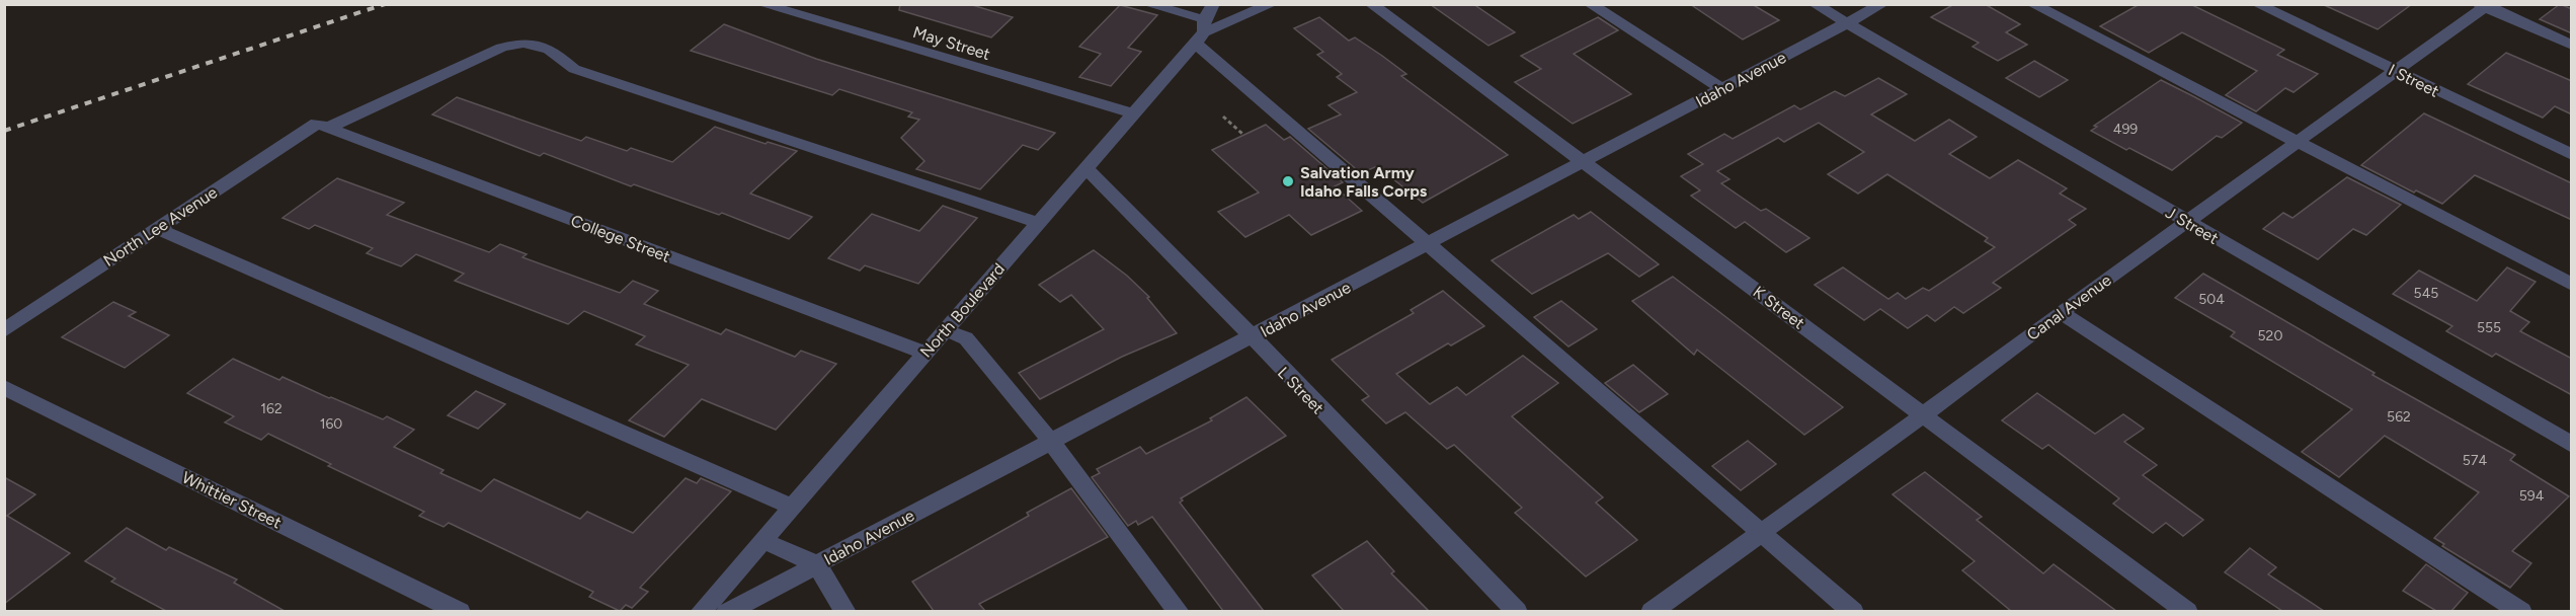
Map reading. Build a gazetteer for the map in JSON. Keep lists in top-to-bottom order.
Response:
{
  "streets": {
    "street": [
      "May Street",
      "Idaho Avenue",
      "I Street",
      "J Street",
      "North Lee Avenue",
      "College Street",
      "K Street",
      "Canal Avenue",
      "North Boulevard",
      "L Street",
      "Whittier Street"
    ]
  },
  "crossings": [
    ["May Street", "North Boulevard"],
    ["Idaho Avenue", "J Street"],
    ["Idaho Avenue", "K Street"],
    ["Idaho Avenue", "L Street"],
    ["I Street", "Canal Avenue"],
    ["J Street", "Canal Avenue"],
    ["North Lee Avenue", "College Street"],
    ["North Lee Avenue", "North Boulevard"],
    ["College Street", "North Boulevard"],
    ["K Street", "Canal Avenue"],
    ["North Boulevard", "L Street"]
  ],
  "places": ["Salvation Army Idaho Falls Corps"],
  "house_numbers": [
    "499",
    "545",
    "504",
    "555",
    "520",
    "162",
    "562",
    "160",
    "574",
    "594"
  ]
}
